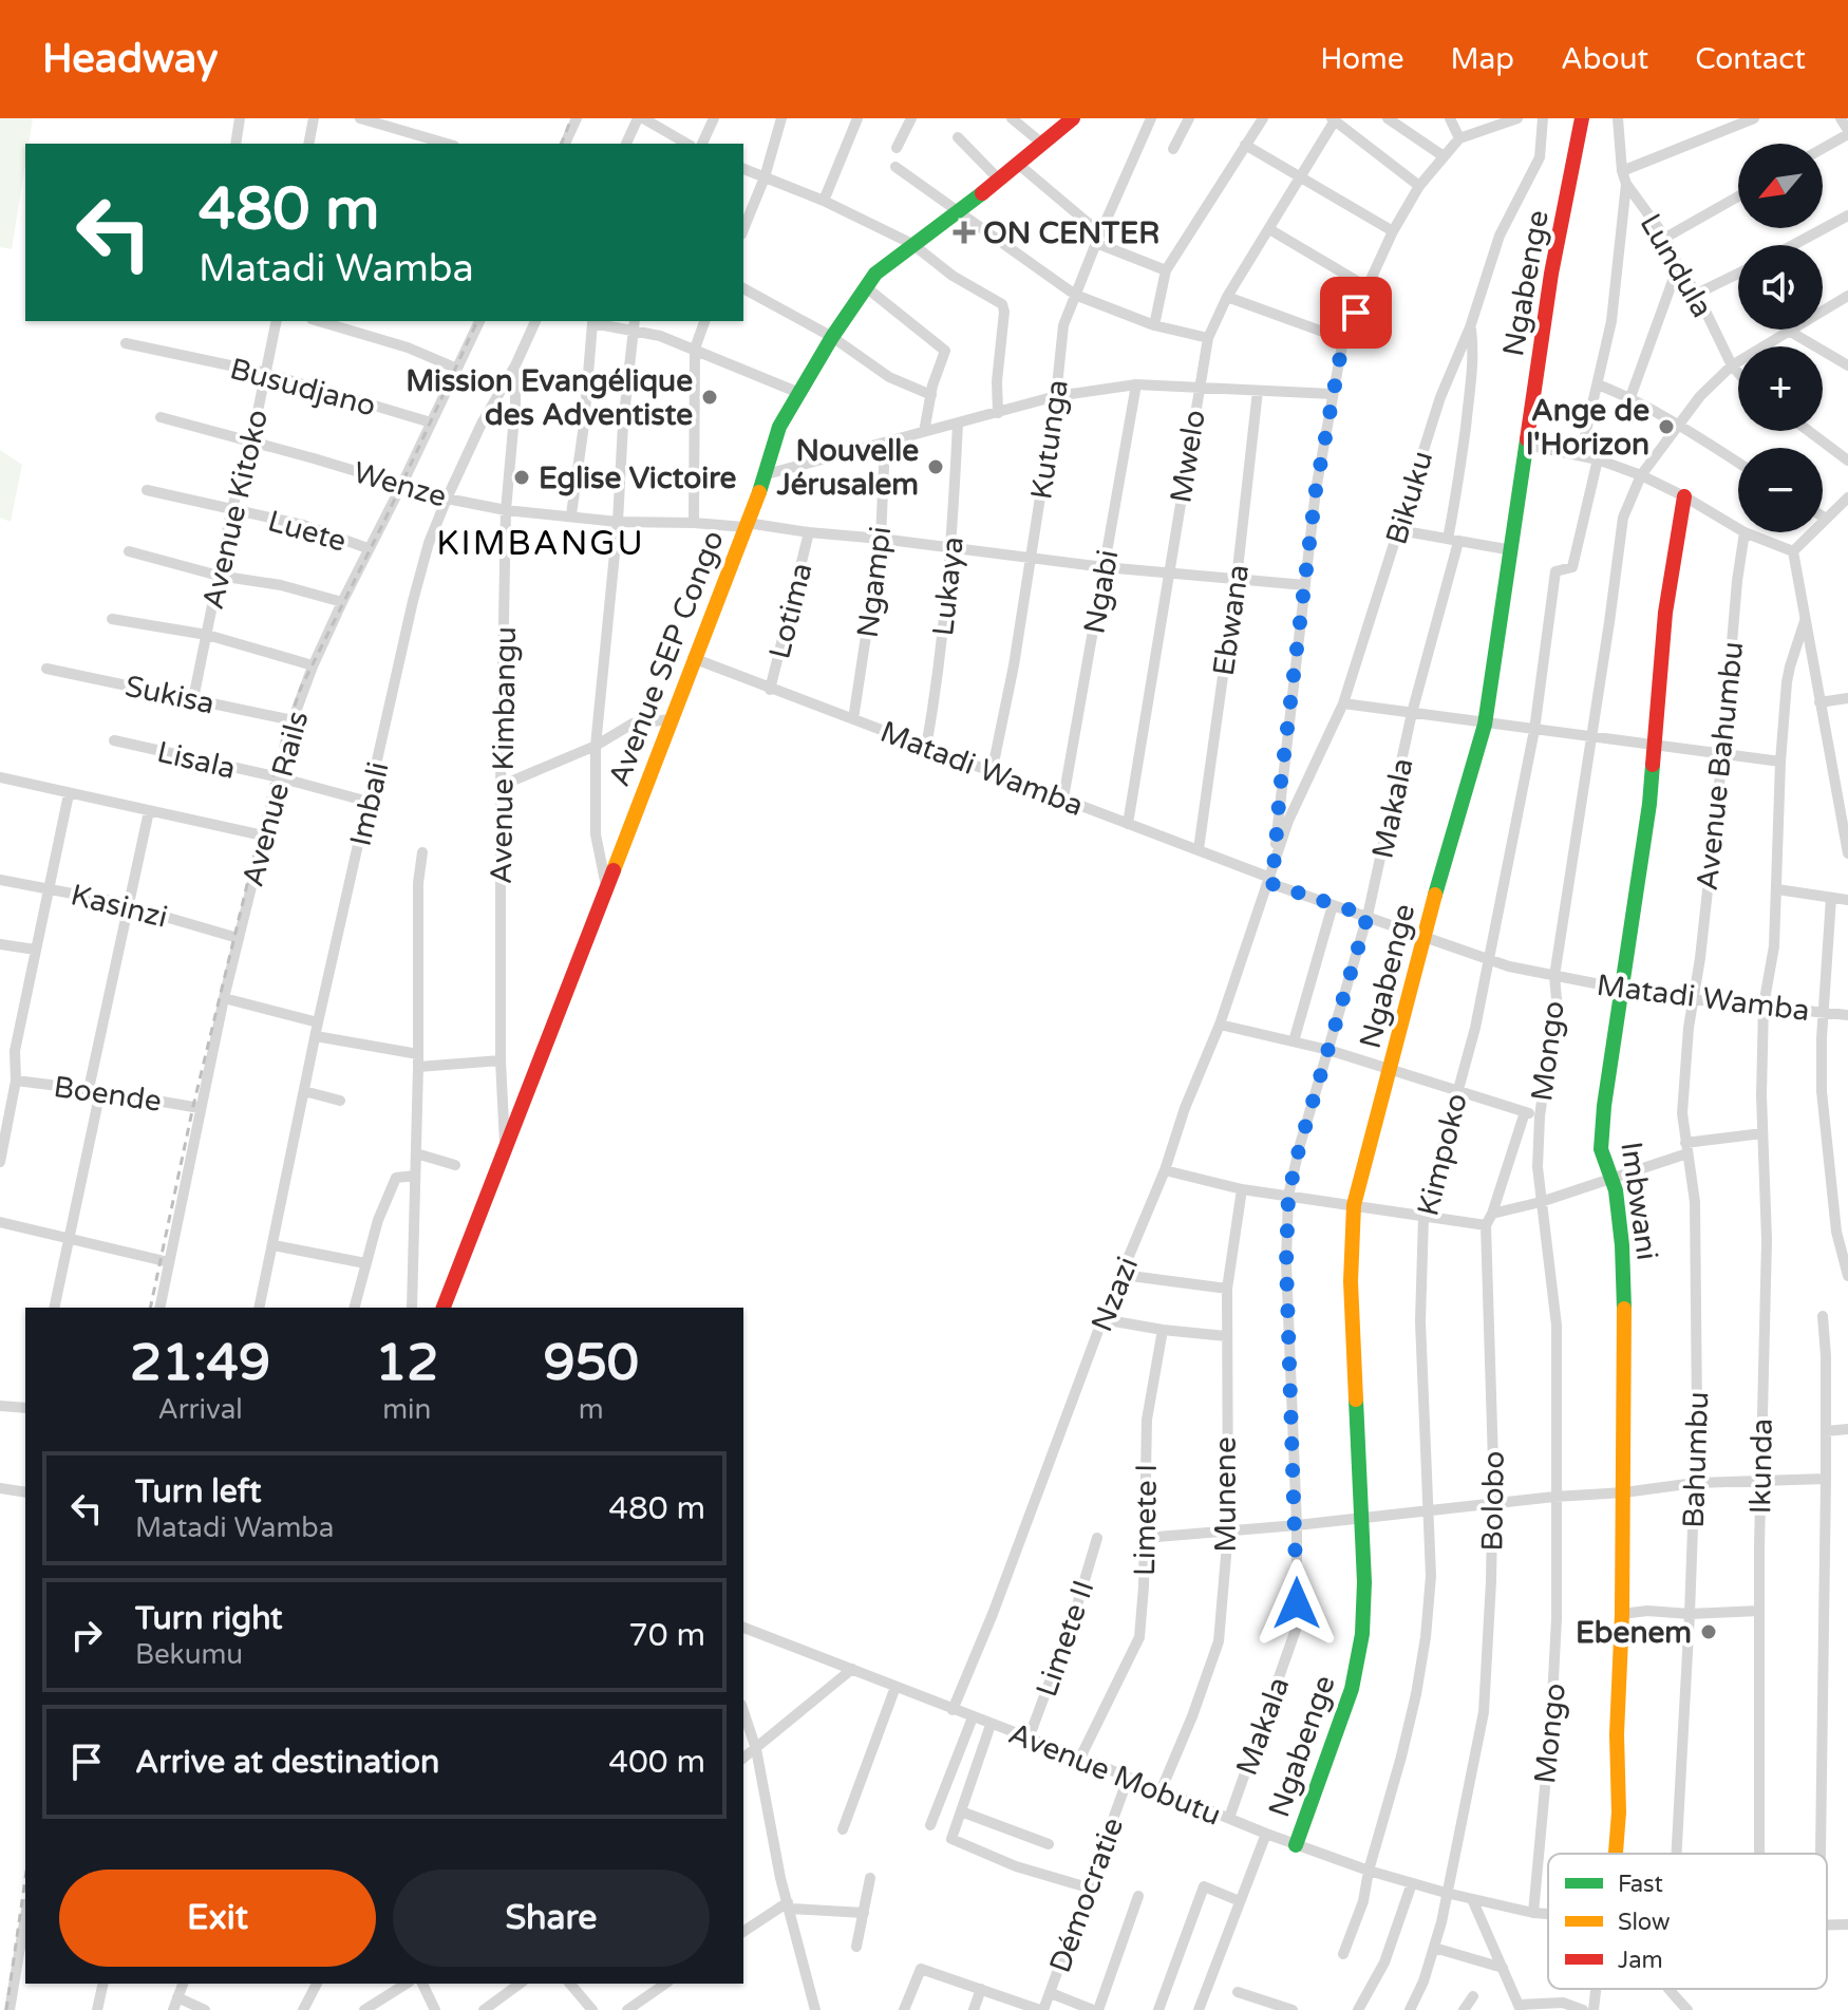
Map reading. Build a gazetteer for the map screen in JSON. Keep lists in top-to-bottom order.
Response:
{
  "streets": {
    "street": [
      "Lundula",
      "Ngabenge",
      "Busudjano",
      "Kutunga",
      "Mwelo",
      "Wenze",
      "Bikuku",
      "Avenue Kitoko",
      "Luete",
      "Ngampi",
      "Lukaya",
      "Ngabi",
      "Lotima",
      "Ebwana",
      "Avenue SEP Congo",
      "Sukisa",
      "Avenue Kimbangu",
      "Lisala",
      "Avenue Bahumbu",
      "Matadi Wamba",
      "Avenue Rails",
      "Imbali",
      "Makala",
      "Kasinzi",
      "Mongo",
      "Boende",
      "Kimpoko",
      "Imbwani",
      "Nzazi",
      "Bahumbu",
      "Ikunda",
      "Munene",
      "Bolobo",
      "Limete I",
      "Limete II",
      "Avenue Mobutu",
      "Démocratie"
    ]
  },
  "crossings": [
    ["Lundula", "Mongo"],
    ["Ngabenge", "Matadi Wamba"],
    ["Ngabenge", "Avenue Mobutu"],
    ["Busudjano", "Avenue Kitoko"],
    ["Busudjano", "Avenue Rails"],
    ["Kutunga", "Wenze"],
    ["Kutunga", "Matadi Wamba"],
    ["Mwelo", "Wenze"],
    ["Mwelo", "Matadi Wamba"],
    ["Wenze", "Avenue Kitoko"],
    ["Wenze", "Ngampi"],
    ["Wenze", "Lukaya"],
    ["Wenze", "Ngabi"],
    ["Wenze", "Lotima"],
    ["Wenze", "Ebwana"],
    ["Wenze", "Avenue SEP Congo"],
    ["Wenze", "Avenue Kimbangu"],
    ["Wenze", "Avenue Rails"],
    ["Wenze", "Imbali"],
    ["Bikuku", "Matadi Wamba"],
    ["Bikuku", "Makala"],
    ["Bikuku", "Nzazi"],
    ["Avenue Kitoko", "Luete"],
    ["Avenue Kitoko", "Sukisa"],
    ["Luete", "Avenue Rails"],
    ["Ngampi", "Matadi Wamba"],
    ["Lukaya", "Matadi Wamba"],
    ["Ngabi", "Matadi Wamba"],
    ["Lotima", "Matadi Wamba"],
    ["Ebwana", "Matadi Wamba"],
    ["Avenue SEP Congo", "Avenue Kimbangu"],
    ["Avenue SEP Congo", "Matadi Wamba"],
    ["Sukisa", "Avenue Rails"],
    ["Avenue Kimbangu", "Imbali"],
    ["Lisala", "Avenue Rails"],
    ["Lisala", "Imbali"],
    ["Avenue Bahumbu", "Matadi Wamba"],
    ["Avenue Bahumbu", "Bahumbu"],
    ["Matadi Wamba", "Makala"],
    ["Matadi Wamba", "Mongo"],
    ["Matadi Wamba", "Kimpoko"],
    ["Matadi Wamba", "Imbwani"],
    ["Matadi Wamba", "Nzazi"],
    ["Matadi Wamba", "Bahumbu"],
    ["Matadi Wamba", "Ikunda"],
    ["Avenue Rails", "Kasinzi"],
    ["Avenue Rails", "Boende"],
    ["Makala", "Avenue Mobutu"],
    ["Mongo", "Avenue Mobutu"],
    ["Kimpoko", "Avenue Mobutu"],
    ["Nzazi", "Avenue Mobutu"],
    ["Munene", "Avenue Mobutu"],
    ["Bolobo", "Avenue Mobutu"],
    ["Limete I", "Avenue Mobutu"],
    ["Limete II", "Avenue Mobutu"],
    ["Avenue Mobutu", "Démocratie"]
  ],
  "districts": ["KIMBANGU"],
  "places": {
    "health": ["ON CENTER"],
    "other": [
      "Mission Evangélique des Adventiste",
      "Ange de l'Horizon",
      "Nouvelle Jérusalem",
      "Eglise Victoire",
      "Ebenem"
    ]
  },
  "legend": ["Fast", "Slow", "Jam"],
  "north": "bottom left",
  "page": {
    "header": "Headway",
    "nav": [
      "Home",
      "Map",
      "About",
      "Contact"
    ],
    "map_buttons": ["+", "−"],
    "turn": ["480 m", "Matadi Wamba"],
    "eta": [
      "21:49",
      "Arrival",
      "12",
      "min",
      "950",
      "m"
    ],
    "list": [
      {
        "name": "Turn left",
        "note": "Matadi Wamba",
        "value": "480 m"
      },
      {
        "name": "Turn right",
        "note": "Bekumu",
        "value": "70 m"
      },
      {
        "name": "Arrive at destination",
        "value": "400 m"
      }
    ],
    "buttons": ["Exit", "Share"]
  }
}
